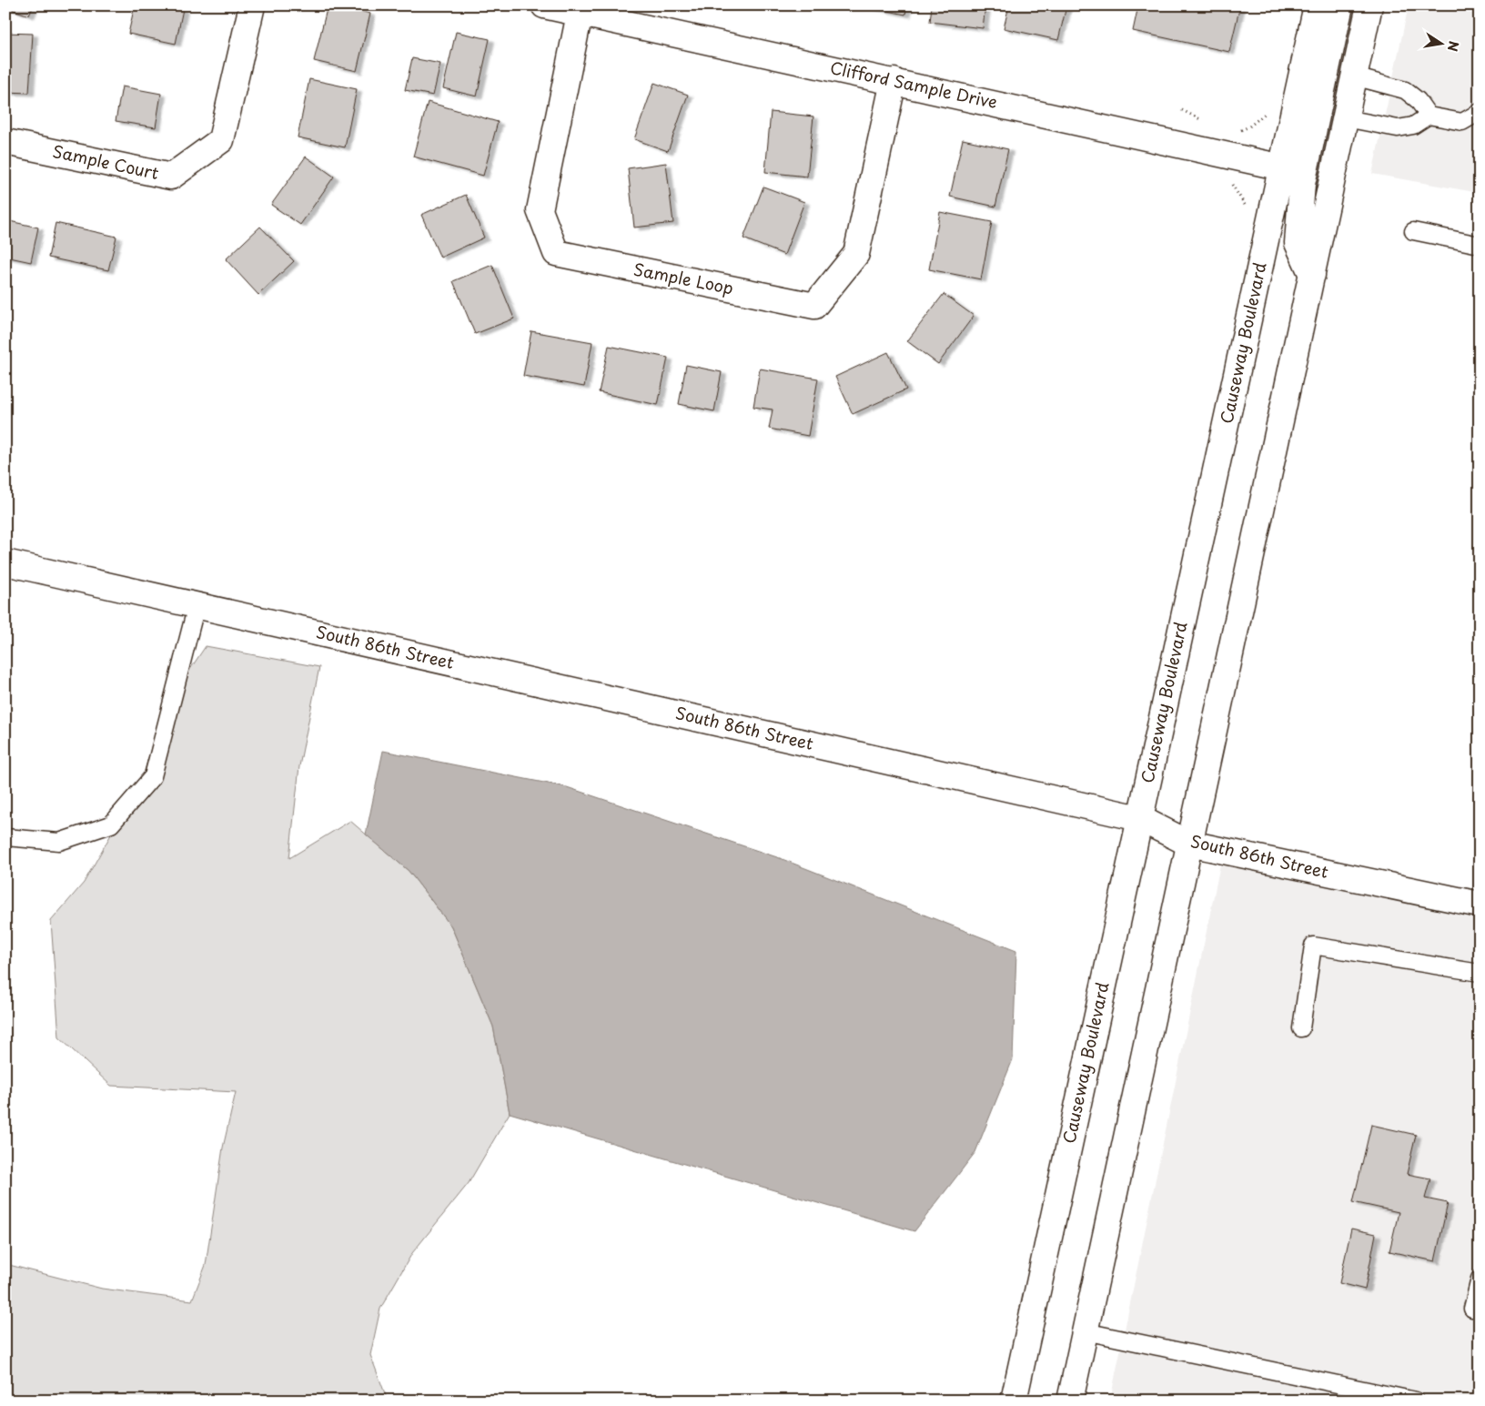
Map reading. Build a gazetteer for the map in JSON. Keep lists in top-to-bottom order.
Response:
{
  "streets": {
    "street": [
      "Clifford Sample Drive",
      "Sample Court",
      "Sample Loop",
      "Causeway Boulevard",
      "South 86th Street"
    ]
  },
  "crossings": [
    ["Clifford Sample Drive", "Sample Loop"],
    ["Clifford Sample Drive", "Causeway Boulevard"],
    ["Causeway Boulevard", "South 86th Street"]
  ],
  "north": "right"
}
